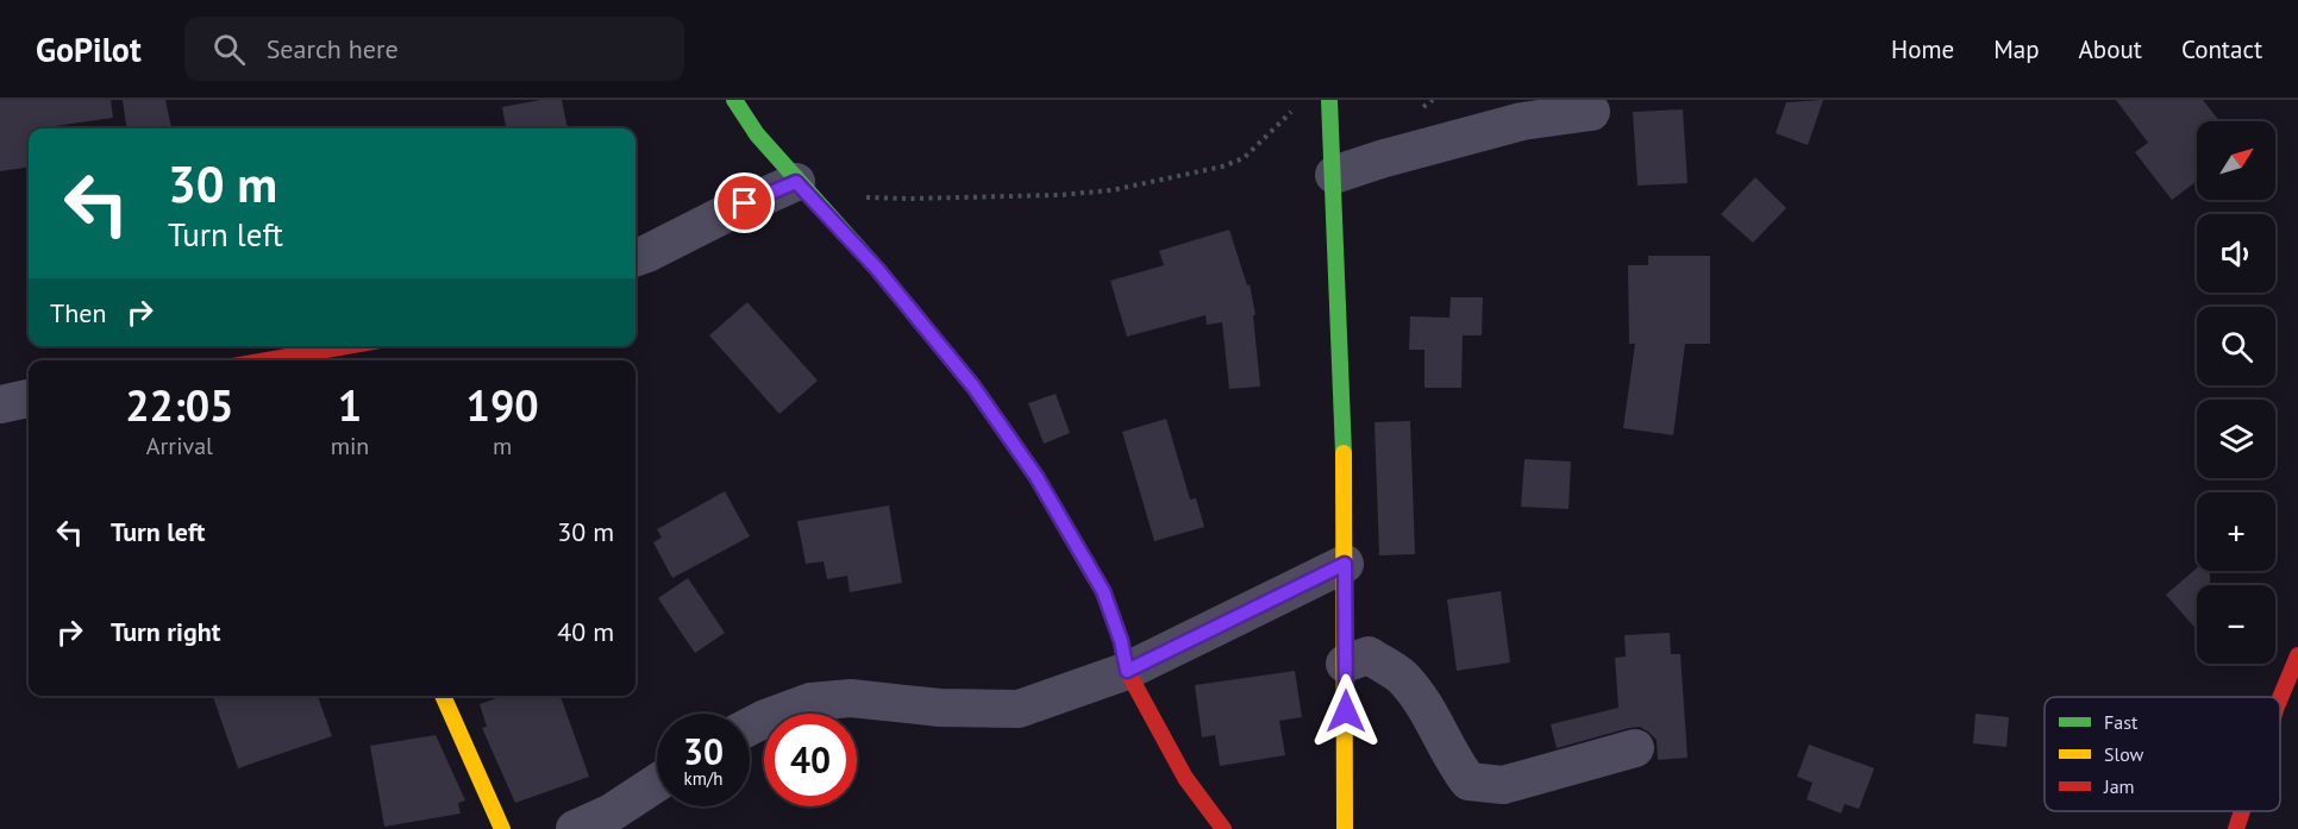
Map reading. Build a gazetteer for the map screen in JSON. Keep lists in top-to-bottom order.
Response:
{
  "legend": ["Fast", "Slow", "Jam"],
  "north": "top right",
  "page": {
    "header": "GoPilot",
    "search": "Search here",
    "nav": [
      "Home",
      "Map",
      "About",
      "Contact"
    ],
    "map_buttons": ["+", "−"],
    "turn": ["30 m", "Turn left"],
    "then": "Then",
    "eta": [
      "22:05",
      "Arrival",
      "1",
      "min",
      "190",
      "m"
    ],
    "list": [
      {
        "name": "Turn left",
        "value": "30 m"
      },
      {
        "name": "Turn right",
        "value": "40 m"
      }
    ],
    "speed": "30 km/h",
    "limit": "40"
  }
}
